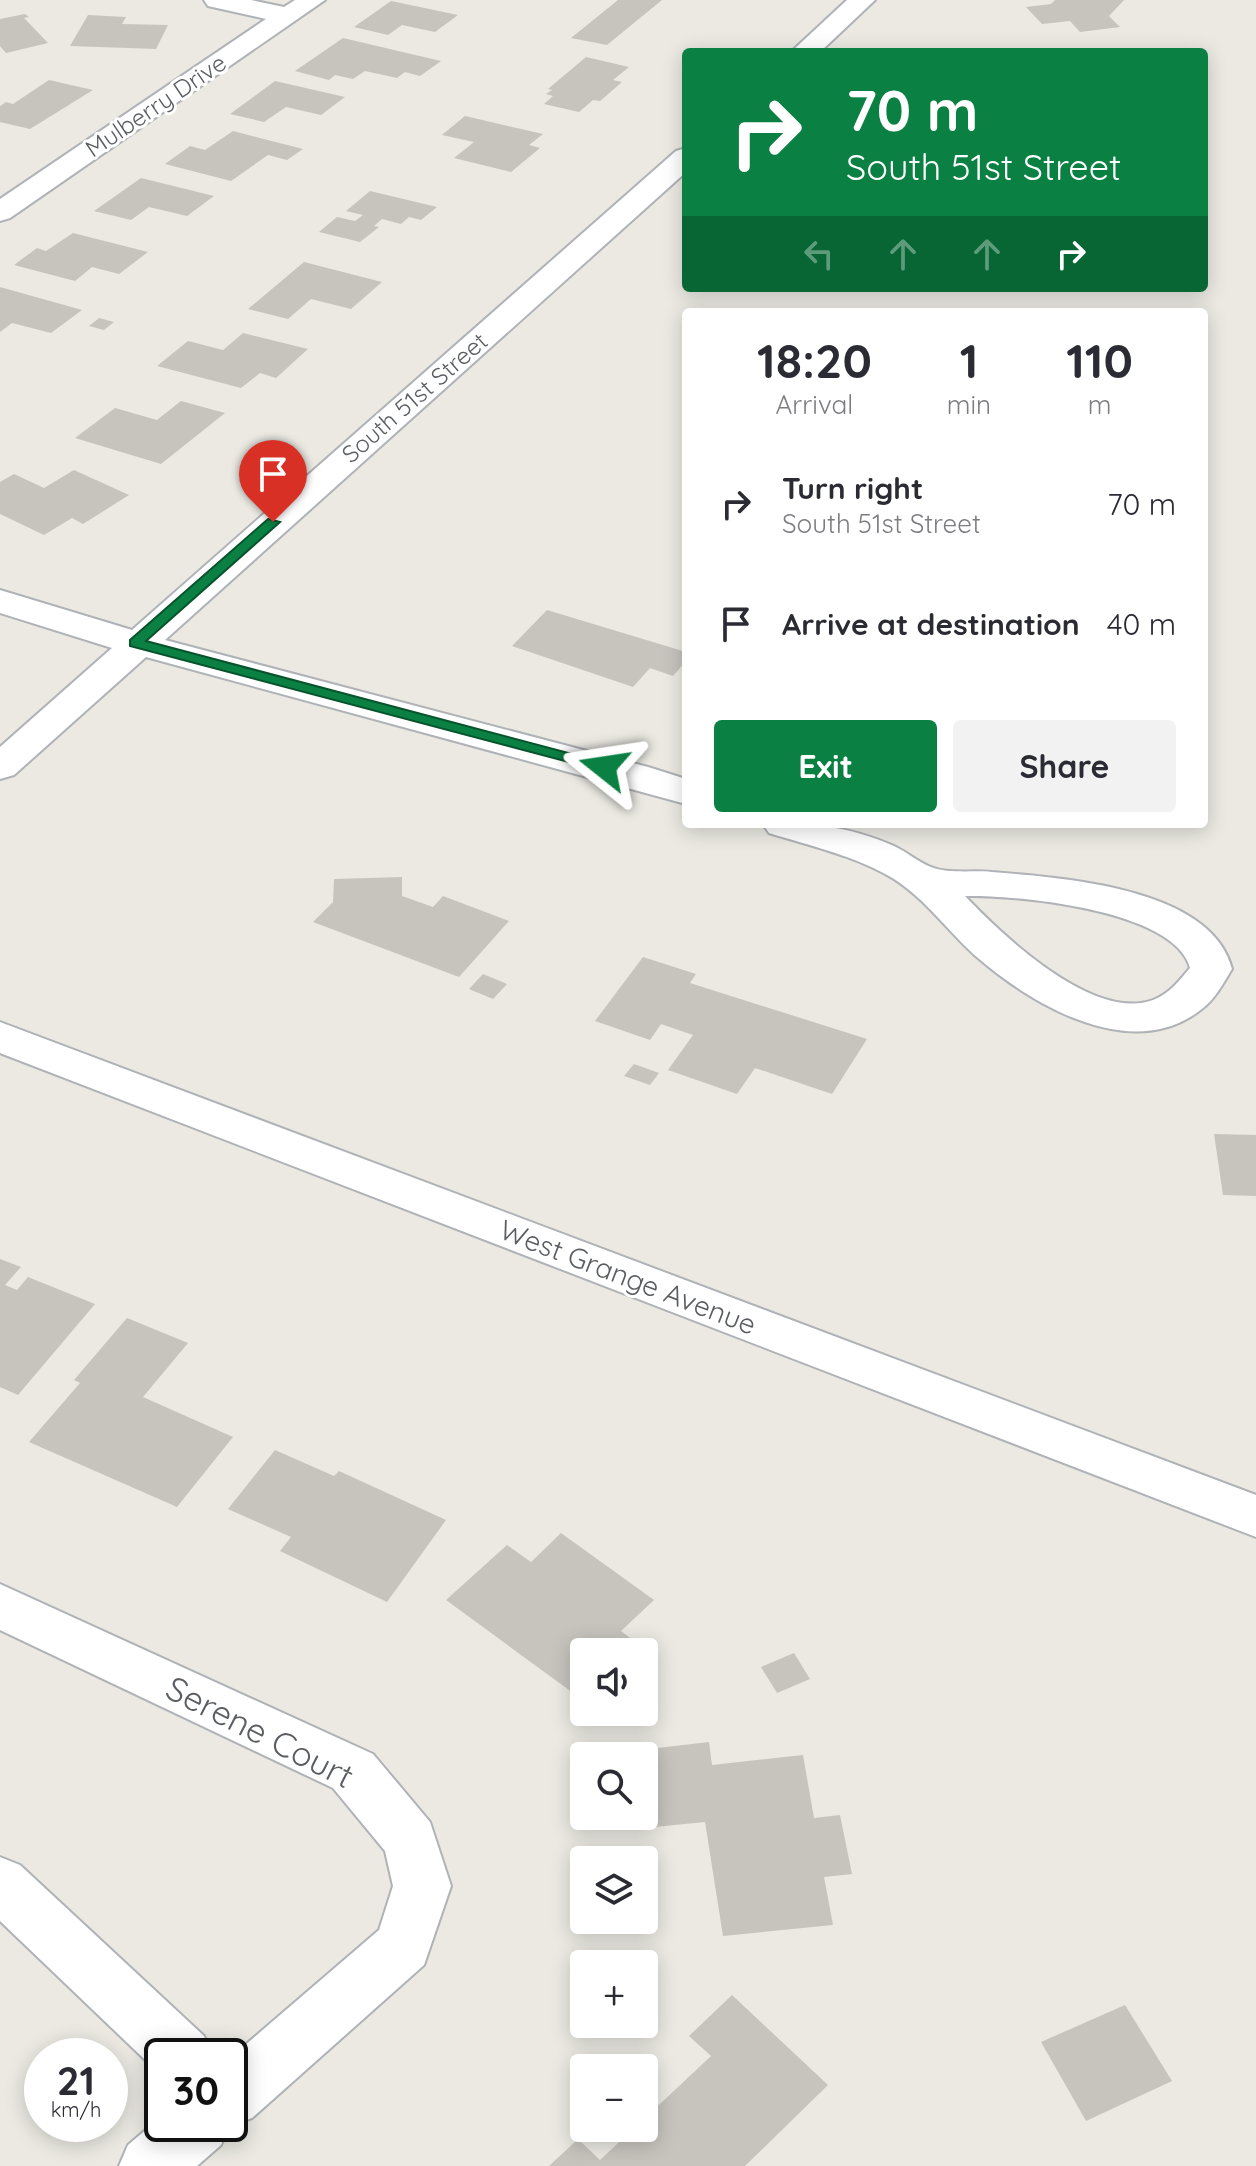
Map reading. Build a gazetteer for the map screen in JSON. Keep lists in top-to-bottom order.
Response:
{
  "streets": {
    "street": [
      "Mulberry Drive",
      "South 51st Street",
      "West Grange Avenue",
      "Serene Court"
    ]
  },
  "page": {
    "turn": ["70 m", "South 51st Street"],
    "eta": [
      "18:20",
      "Arrival",
      "1",
      "min",
      "110",
      "m"
    ],
    "list": [
      {
        "name": "Turn right",
        "note": "South 51st Street",
        "value": "70 m"
      },
      {
        "name": "Arrive at destination",
        "value": "40 m"
      }
    ],
    "buttons": ["Exit", "Share"],
    "map_buttons": ["+", "−"],
    "speed": "21 km/h",
    "limit": "30"
  }
}
